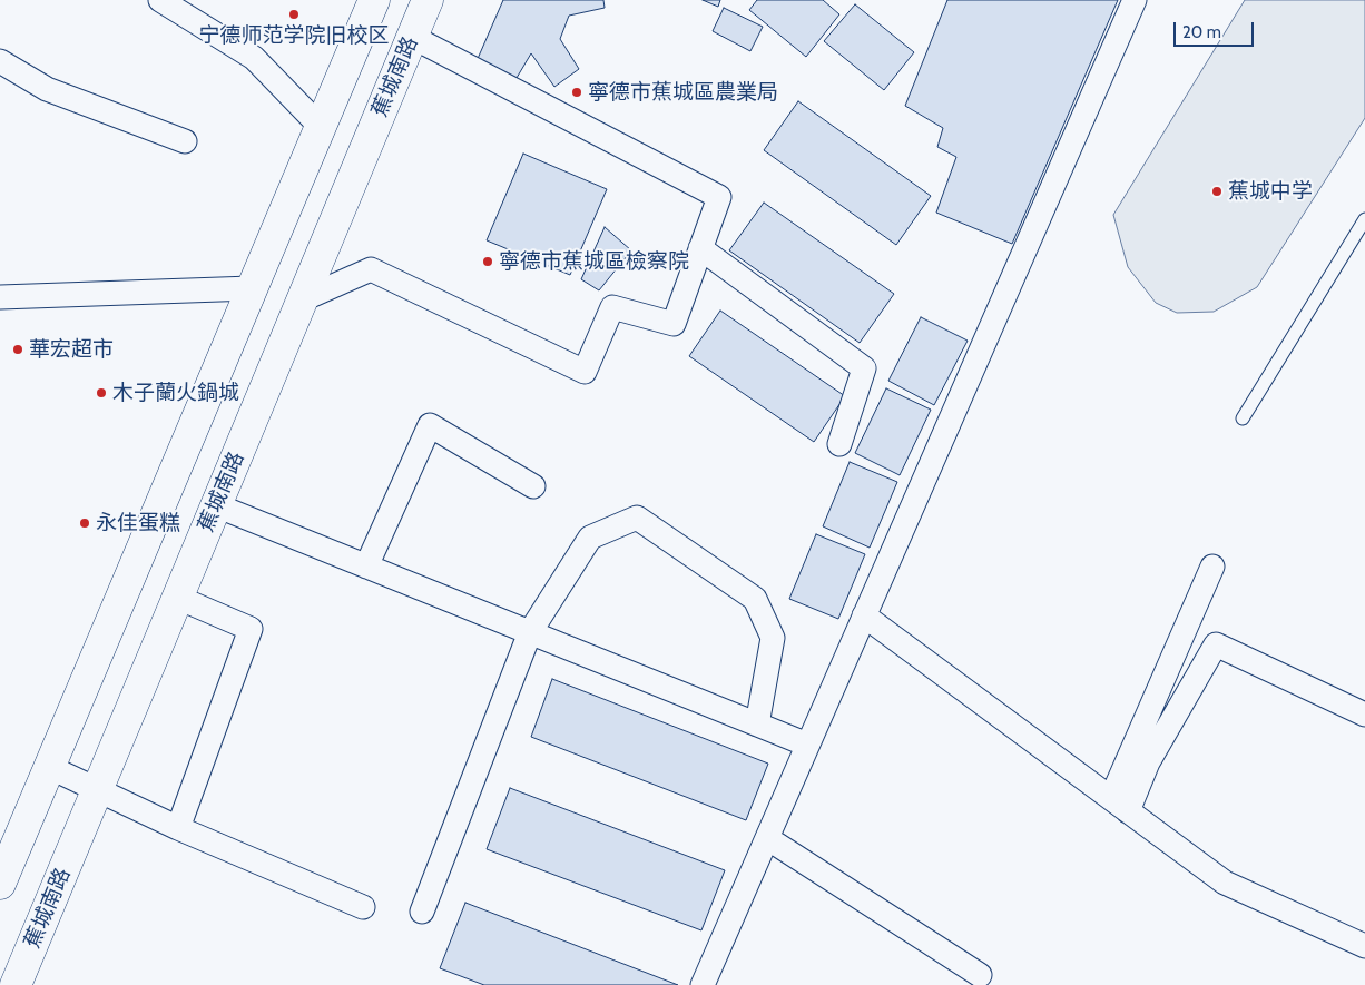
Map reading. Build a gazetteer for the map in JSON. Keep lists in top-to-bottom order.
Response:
{
  "streets": {
    "highway": ["蕉城南路"]
  },
  "places": [
    "宁德师范学院旧校区",
    "寧德市蕉城區農業局",
    "蕉城中学",
    "寧德市蕉城區檢察院",
    "華宏超市",
    "木子蘭火鍋城",
    "永佳蛋糕"
  ],
  "scale_bar": "20 m"
}
